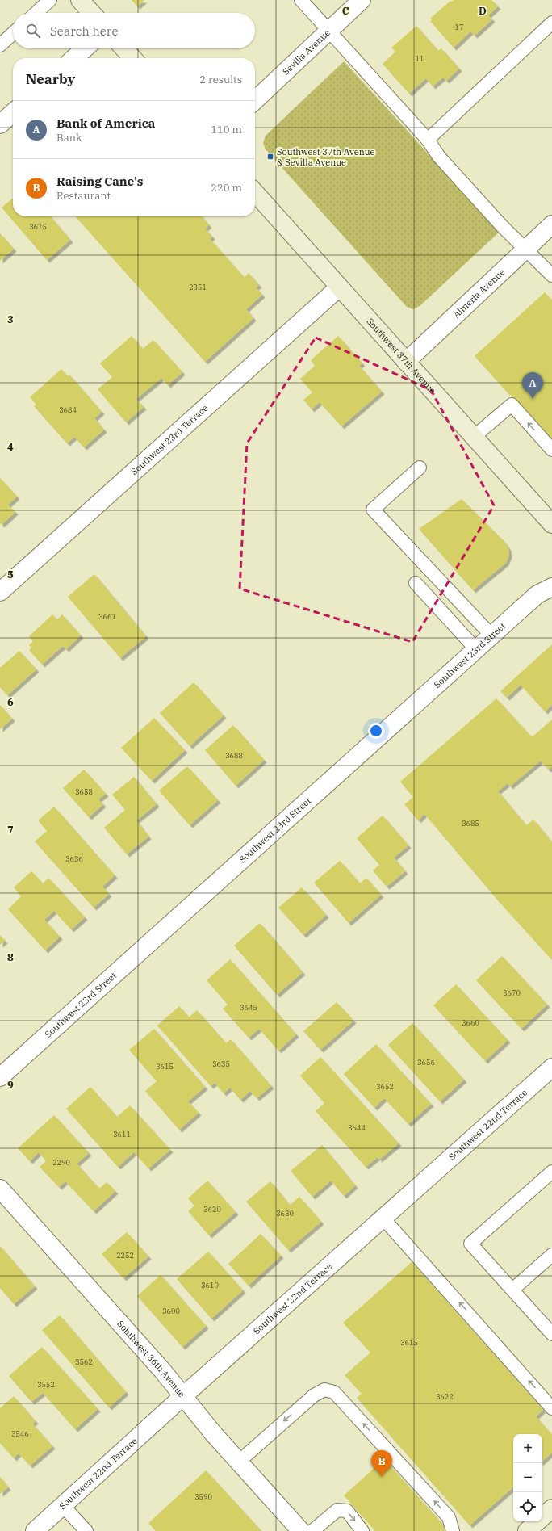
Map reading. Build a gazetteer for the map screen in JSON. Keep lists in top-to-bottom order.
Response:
{
  "streets": {
    "main road": ["Southwest 37th Avenue"],
    "street": [
      "Sevilla Avenue",
      "Almeria Avenue",
      "Southwest 23rd Terrace",
      "Southwest 23rd Street",
      "Southwest 22nd Terrace",
      "Southwest 36th Avenue"
    ]
  },
  "crossings": [
    ["Almeria Avenue", "Southwest 37th Avenue"],
    ["Southwest 37th Avenue", "Southwest 23rd Terrace"],
    ["Southwest 22nd Terrace", "Southwest 36th Avenue"]
  ],
  "places": {
    "transit": ["Southwest 37th Avenue & Sevilla Avenue"]
  },
  "house_numbers": [
    "17",
    "11",
    "3675",
    "2351",
    "3684",
    "3661",
    "3688",
    "3658",
    "3685",
    "3636",
    "3670",
    "3645",
    "3660",
    "3656",
    "3635",
    "3615",
    "3652",
    "3644",
    "3611",
    "2290",
    "3620",
    "3630",
    "2252",
    "3610",
    "3600",
    "3615",
    "3562",
    "3552",
    "3622",
    "3546",
    "3590"
  ],
  "page": {
    "search": "Search here",
    "heading": ["Nearby", "2 results"],
    "list": [
      {
        "mark": "A",
        "name": "Bank of America",
        "note": "Bank",
        "value": "110 m"
      },
      {
        "mark": "B",
        "name": "Raising Cane's",
        "note": "Restaurant",
        "value": "220 m"
      }
    ],
    "pins": ["A", "B"],
    "map_buttons": ["+", "−"]
  },
  "grid": {
    "columns": ["C", "D"],
    "rows": [
      "3",
      "4",
      "5",
      "6",
      "7",
      "8",
      "9"
    ]
  }
}
